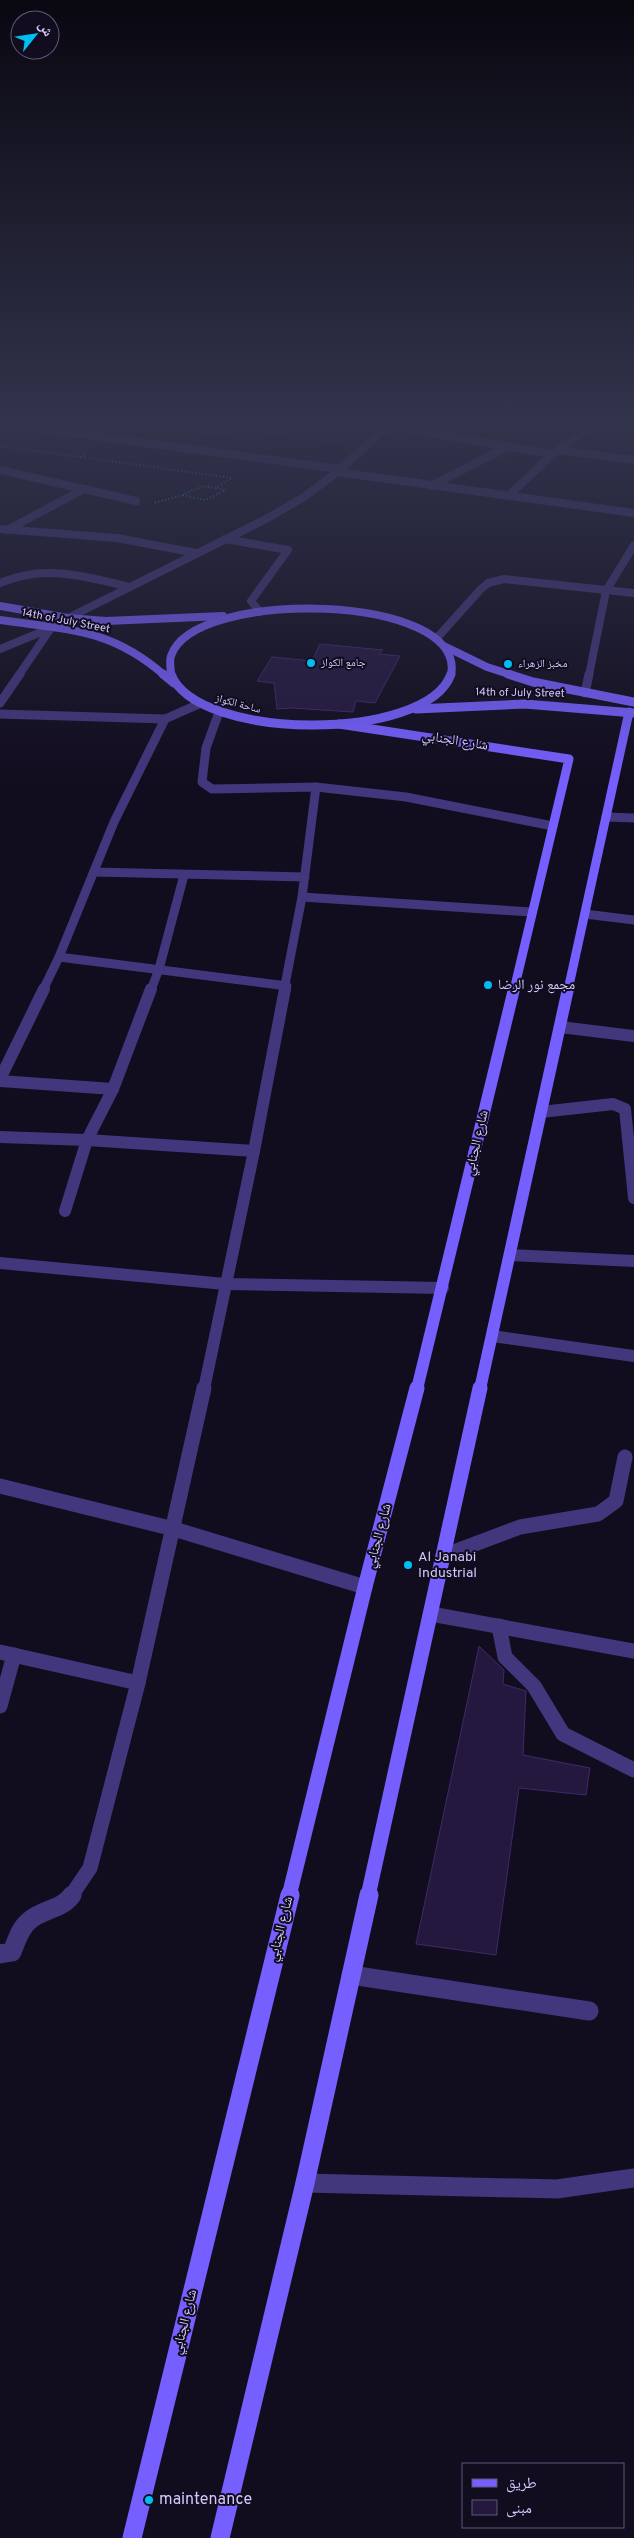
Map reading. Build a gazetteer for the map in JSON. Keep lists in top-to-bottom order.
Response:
{
  "streets": {
    "street": ["14th of July Street", "ساحة الكواز", "شارع الجنابي"]
  },
  "crossings": [
    ["14th of July Street", "ساحة الكواز"],
    ["ساحة الكواز", "شارع الجنابي"]
  ],
  "places": [
    "جامع الكواز",
    "مخبز الزهراء",
    "مجمع نور الرضا",
    "Al Janabi Industrial",
    "maintenance"
  ],
  "legend": ["طريق", "مبنى"],
  "north": "top right"
}
